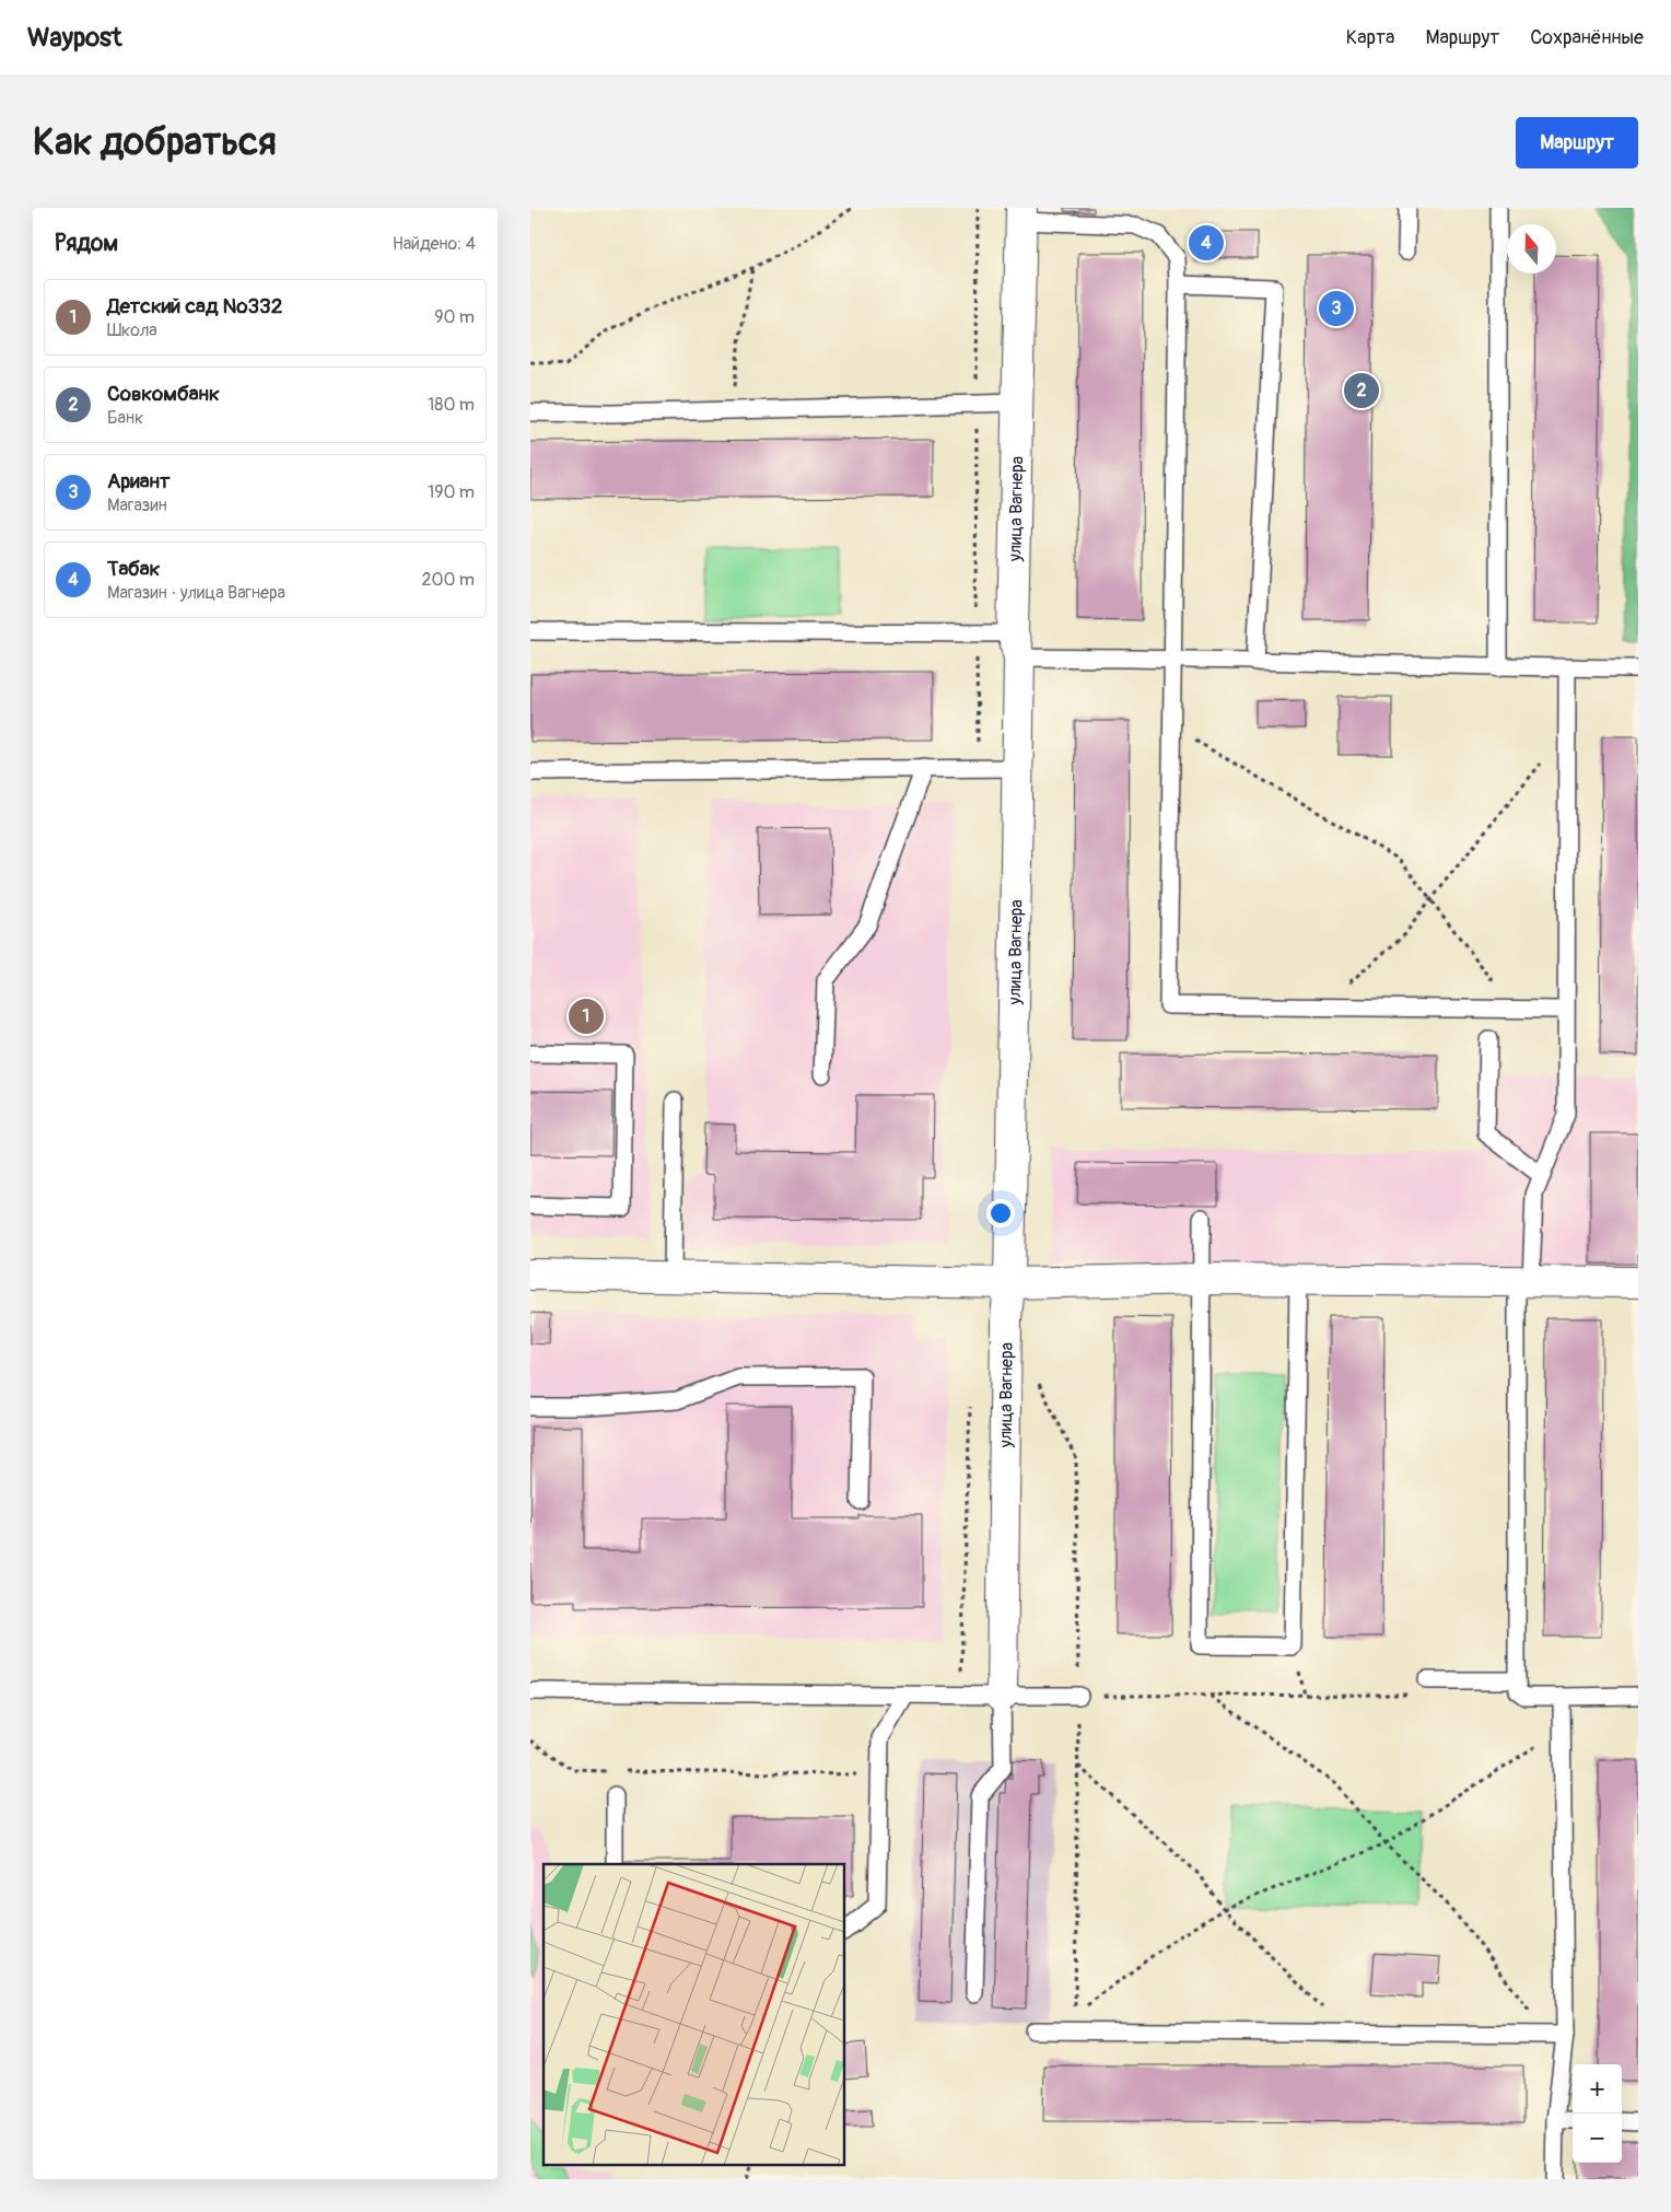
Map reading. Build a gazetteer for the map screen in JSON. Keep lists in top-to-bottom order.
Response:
{
  "streets": {
    "street": ["улица Вагнера"]
  },
  "north": "top",
  "page": {
    "header": "Waypost",
    "nav": ["Карта", "Маршрут", "Сохранённые"],
    "buttons": "Маршрут",
    "title": "Как добраться",
    "heading": ["Рядом", "Найдено: 4"],
    "pins": [
      "4",
      "3",
      "2",
      "1"
    ],
    "list": [
      {
        "mark": "1",
        "name": "Детский cад №332",
        "note": "Школа",
        "value": "90 m"
      },
      {
        "mark": "2",
        "name": "Совкомбанк",
        "note": "Банк",
        "value": "180 m"
      },
      {
        "mark": "3",
        "name": "Ариант",
        "note": "Магазин",
        "value": "190 m"
      },
      {
        "mark": "4",
        "name": "Табак",
        "note": "Магазин · улица Вагнера",
        "value": "200 m"
      }
    ],
    "map_buttons": ["+", "−"]
  }
}
